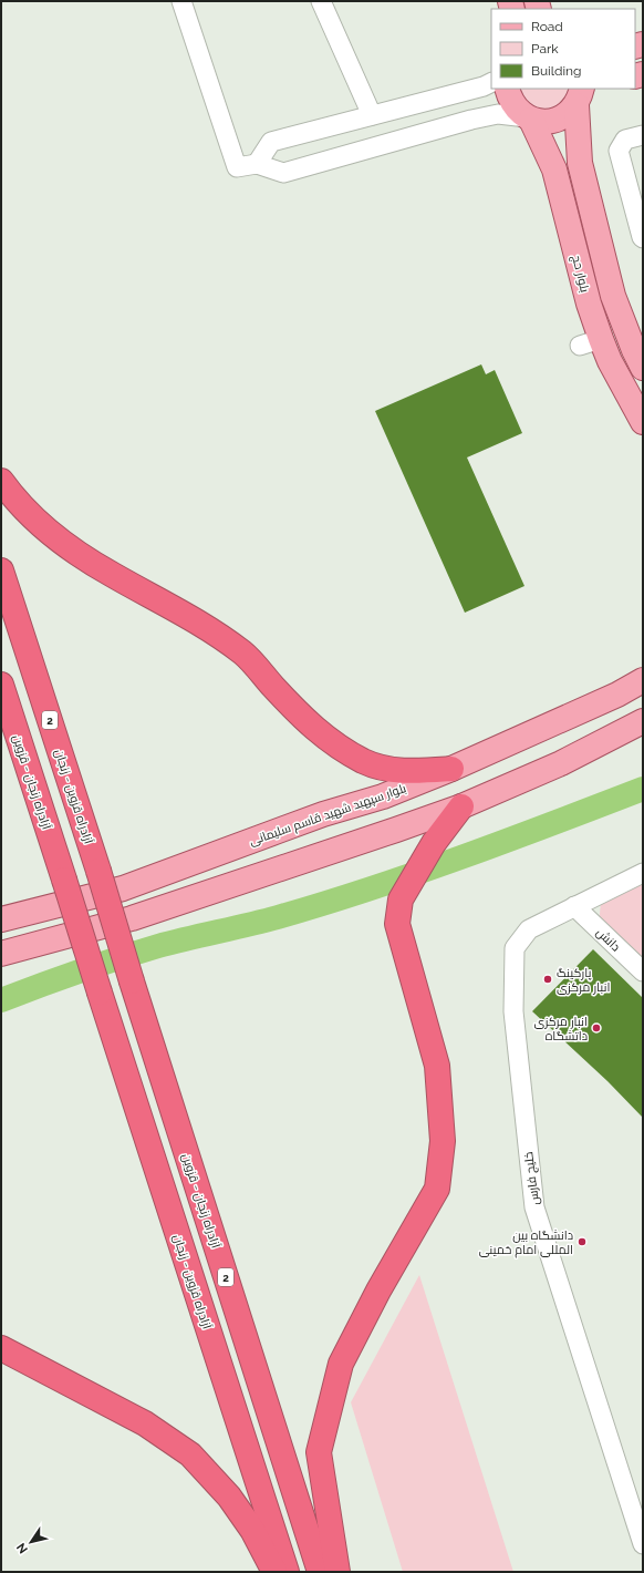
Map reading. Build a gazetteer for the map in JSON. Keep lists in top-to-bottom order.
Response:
{
  "streets": {
    "highway": ["2", "آزادراه زنجان - قزوین", "آزادراه قزوین - زنجان"],
    "main road": ["بلوار حج", "بلوار سپهبد شهید قاسم سلیمانی"],
    "street": ["دانش", "خلیج فارس"]
  },
  "crossings": [
    ["آزادراه زنجان - قزوین", "آزادراه قزوین - زنجان"],
    ["دانش", "خلیج فارس"]
  ],
  "places": ["پارکینگ انبار مرکزی", "انبار مرکزی داتشگاه", "دانشگاه بین المللی امام خمینی"],
  "legend": ["Road", "Park", "Building"],
  "north": "bottom left"
}
